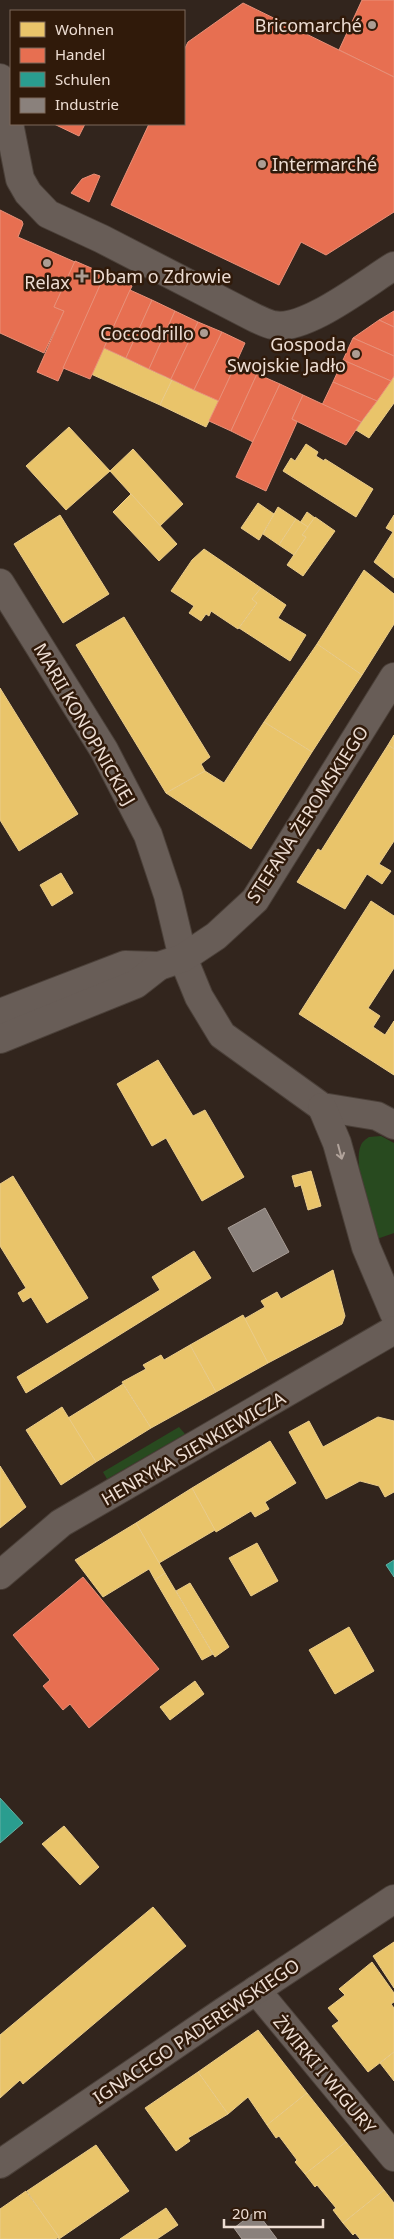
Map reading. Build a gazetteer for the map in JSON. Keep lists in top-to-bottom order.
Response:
{
  "streets": {
    "street": [
      "MARII KONOPNICKIEJ",
      "STEFANA ŻEROMSKIEGO",
      "HENRYKA SIENKIEWICZA",
      "IGNACEGO PADEREWSKIEGO",
      "ŻWIRKI I WIGURY"
    ]
  },
  "crossings": [
    ["MARII KONOPNICKIEJ", "STEFANA ŻEROMSKIEGO"],
    ["IGNACEGO PADEREWSKIEGO", "ŻWIRKI I WIGURY"]
  ],
  "places": {
    "other": [
      "Bricomarché",
      "Intermarché",
      "Relax",
      "Coccodrillo",
      "Gospoda Swojskie Jadło"
    ],
    "health": ["Dbam o Zdrowie"]
  },
  "legend": [
    "Wohnen",
    "Handel",
    "Schulen",
    "Industrie"
  ],
  "scale_bar": "20 m"
}
